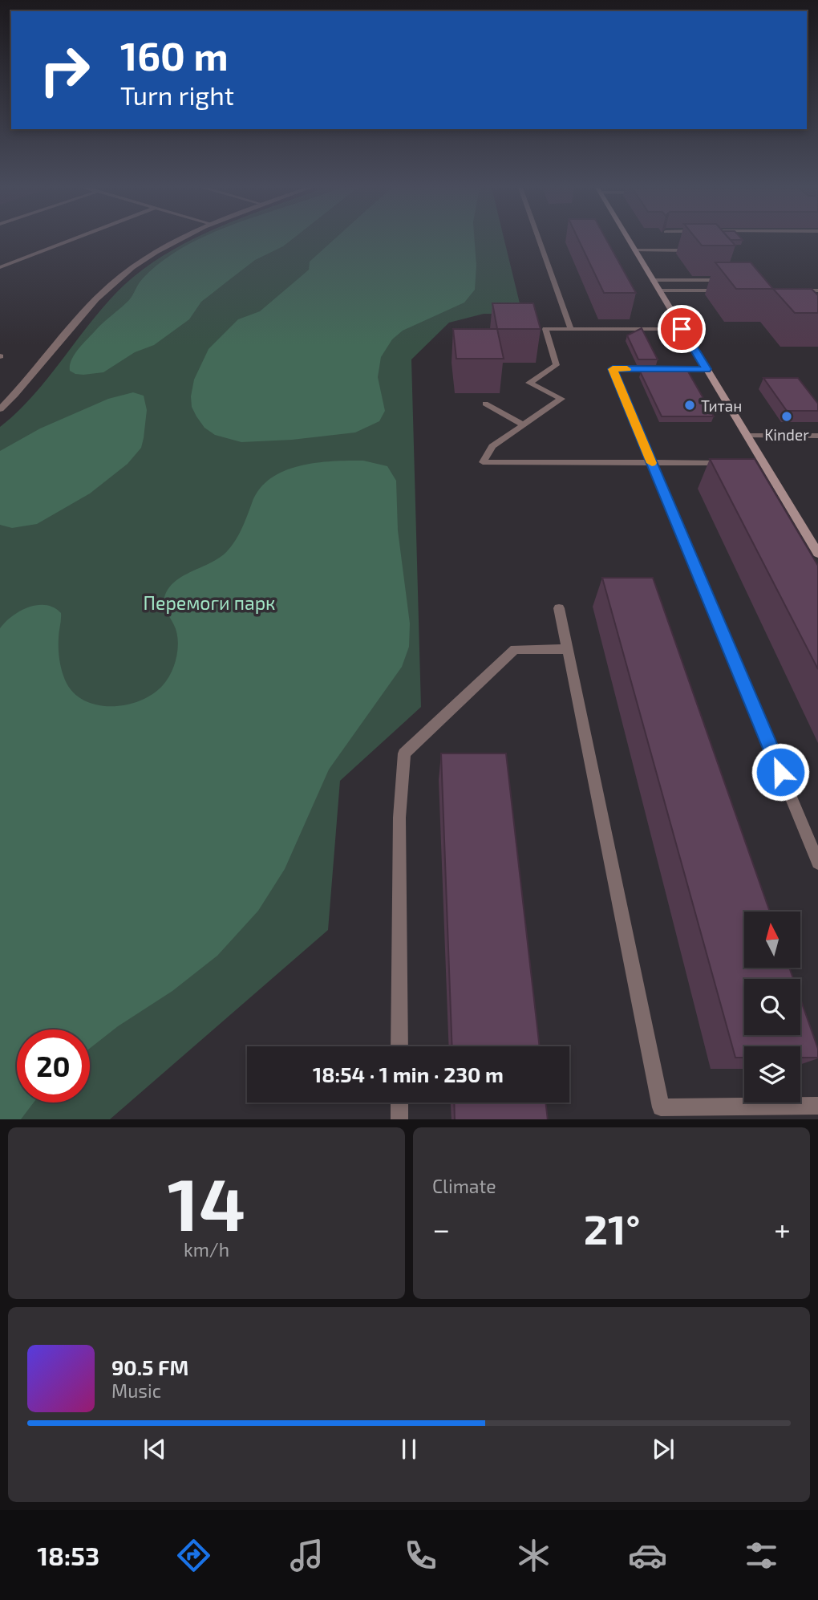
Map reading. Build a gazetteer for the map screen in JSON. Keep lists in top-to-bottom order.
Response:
{
  "parks": ["Перемоги парк"],
  "places": ["Титан", "Kinder"],
  "north": "top",
  "page": {
    "turn": ["160 m", "Turn right"],
    "limit": "20",
    "trip": "18:54 · 1 min · 230 m",
    "tile": [
      ["14", "km/h"],
      "Climate"
    ],
    "heat": ["−", "21°", "+"],
    "song": ["90.5 FM", "Music"],
    "tabs": "18:53"
  }
}
